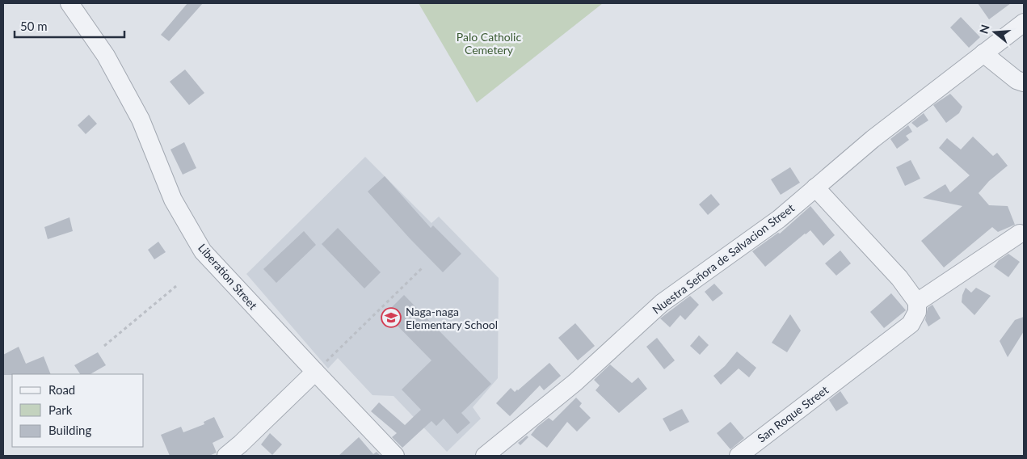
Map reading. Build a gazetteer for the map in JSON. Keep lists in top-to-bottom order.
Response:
{
  "streets": {
    "street": ["Nuestra Señora de Salvacion Street", "Liberation Street", "San Roque Street"]
  },
  "parks": ["Palo Catholic Cemetery"],
  "places": {
    "school or university": ["Naga-naga Elementary School"]
  },
  "legend": ["Road", "Park", "Building"],
  "scale_bar": "50 m",
  "north": "left"
}
